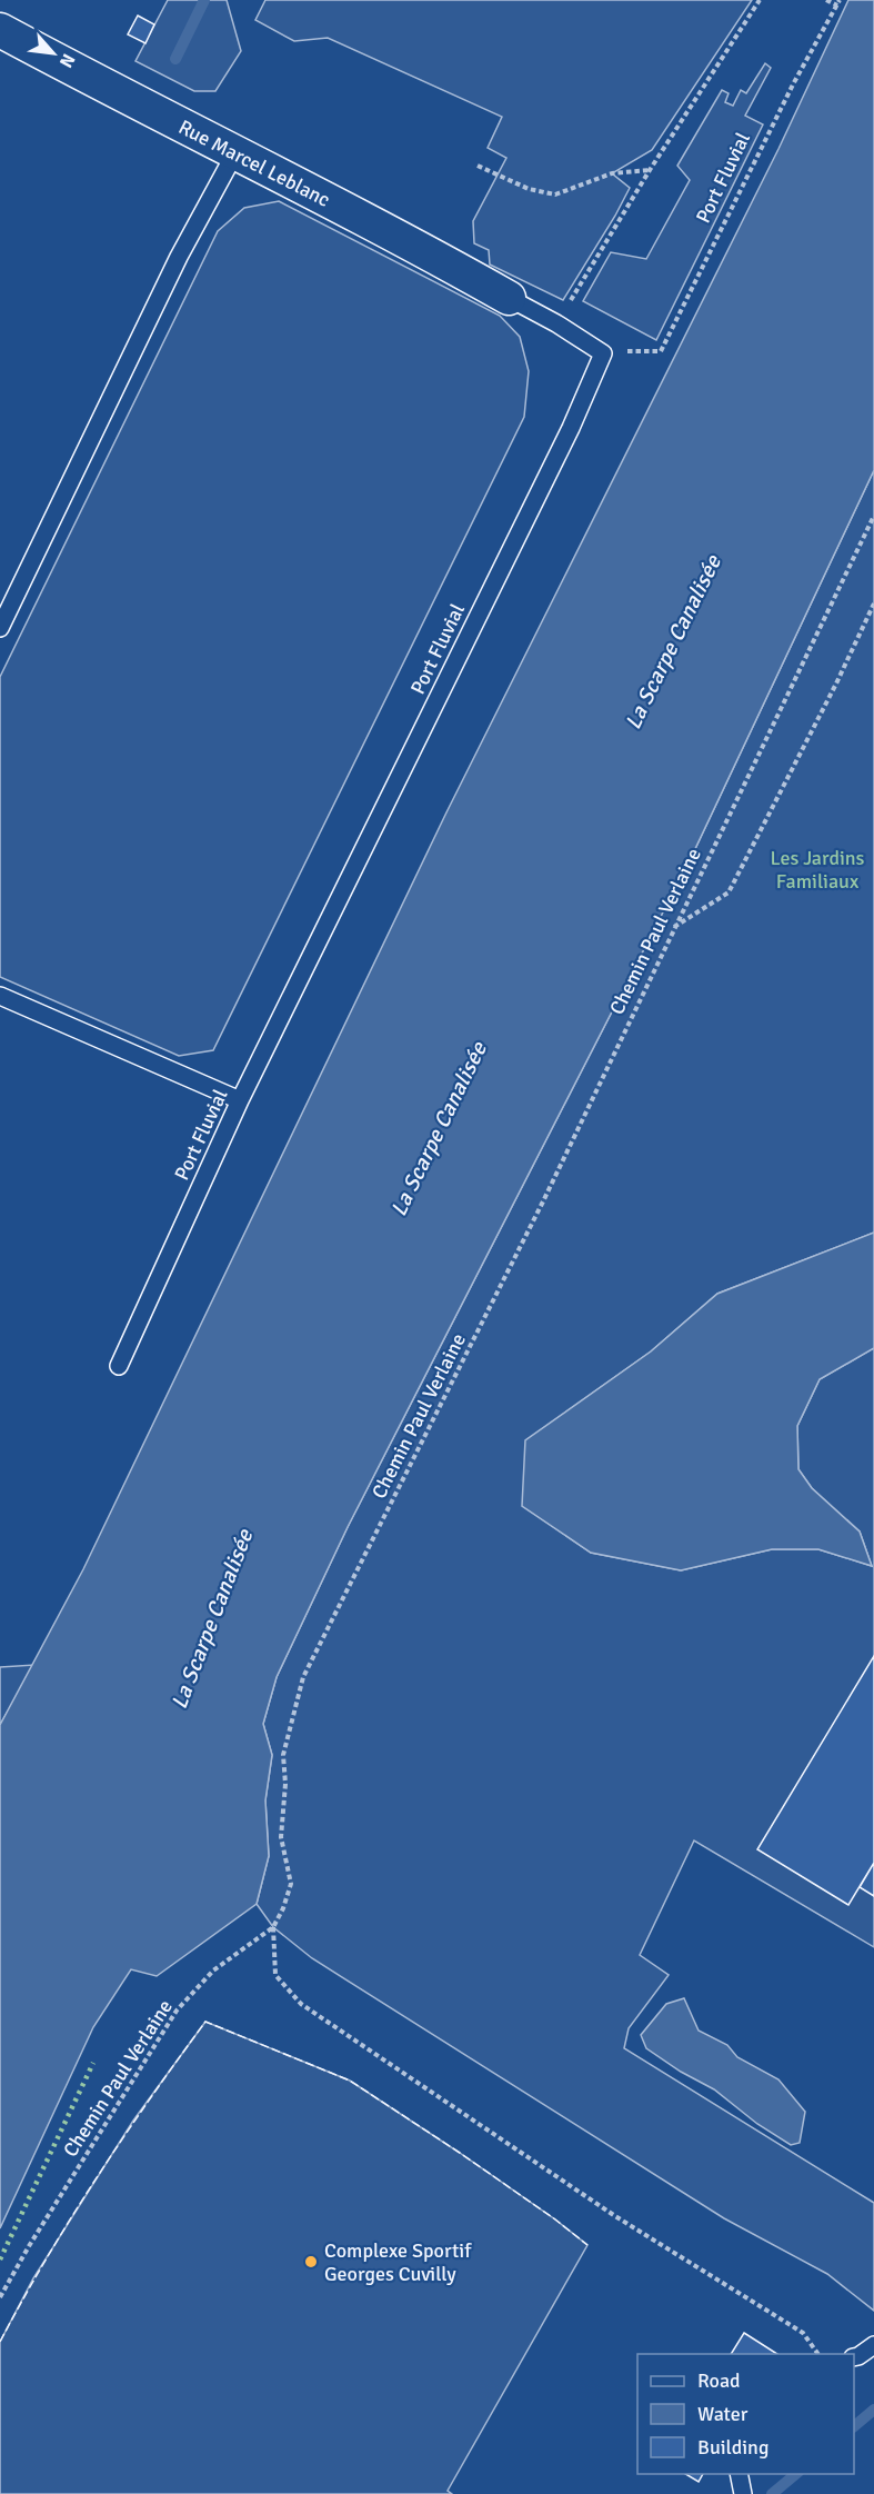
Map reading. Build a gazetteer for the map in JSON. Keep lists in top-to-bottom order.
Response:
{
  "streets": {
    "street": ["Rue Marcel Leblanc"],
    "lane": ["Port Fluvial"],
    "path": ["Chemin Paul Verlaine"]
  },
  "water": ["La Scarpe Canalisée"],
  "parks": ["Les Jardins Familiaux"],
  "places": ["Complexe Sportif Georges Cuvilly"],
  "legend": ["Road", "Water", "Building"],
  "north": "bottom right"
}
